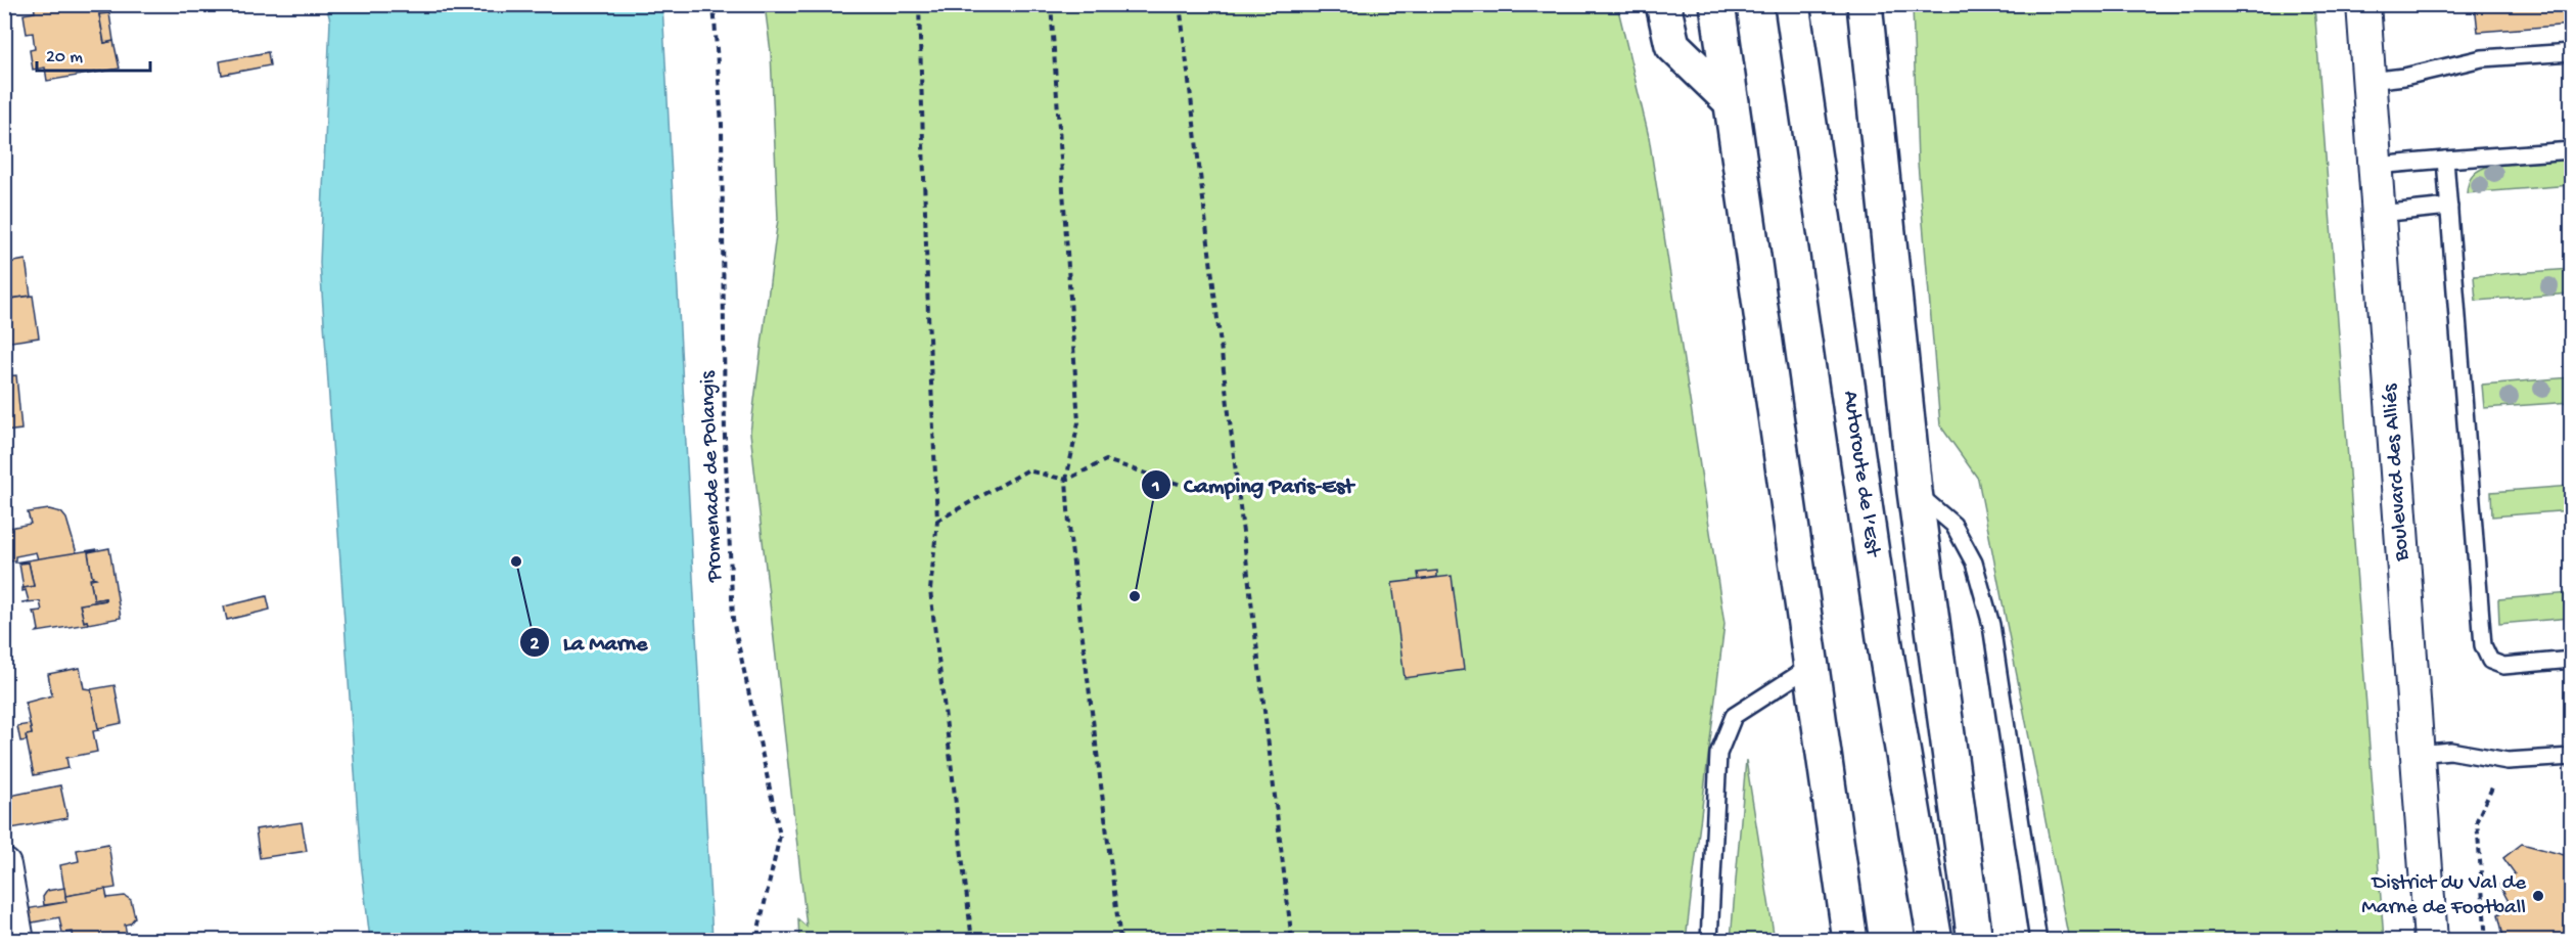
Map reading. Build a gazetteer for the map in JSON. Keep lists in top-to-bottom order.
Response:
{
  "streets": {
    "highway": ["Autoroute de l’Est"],
    "street": ["Boulevard des Alliés"],
    "path": ["Promenade de Polangis"]
  },
  "places": ["La Marne", "Camping Paris-Est", "District du Val de Marne de Football"],
  "scale_bar": "20 m"
}
